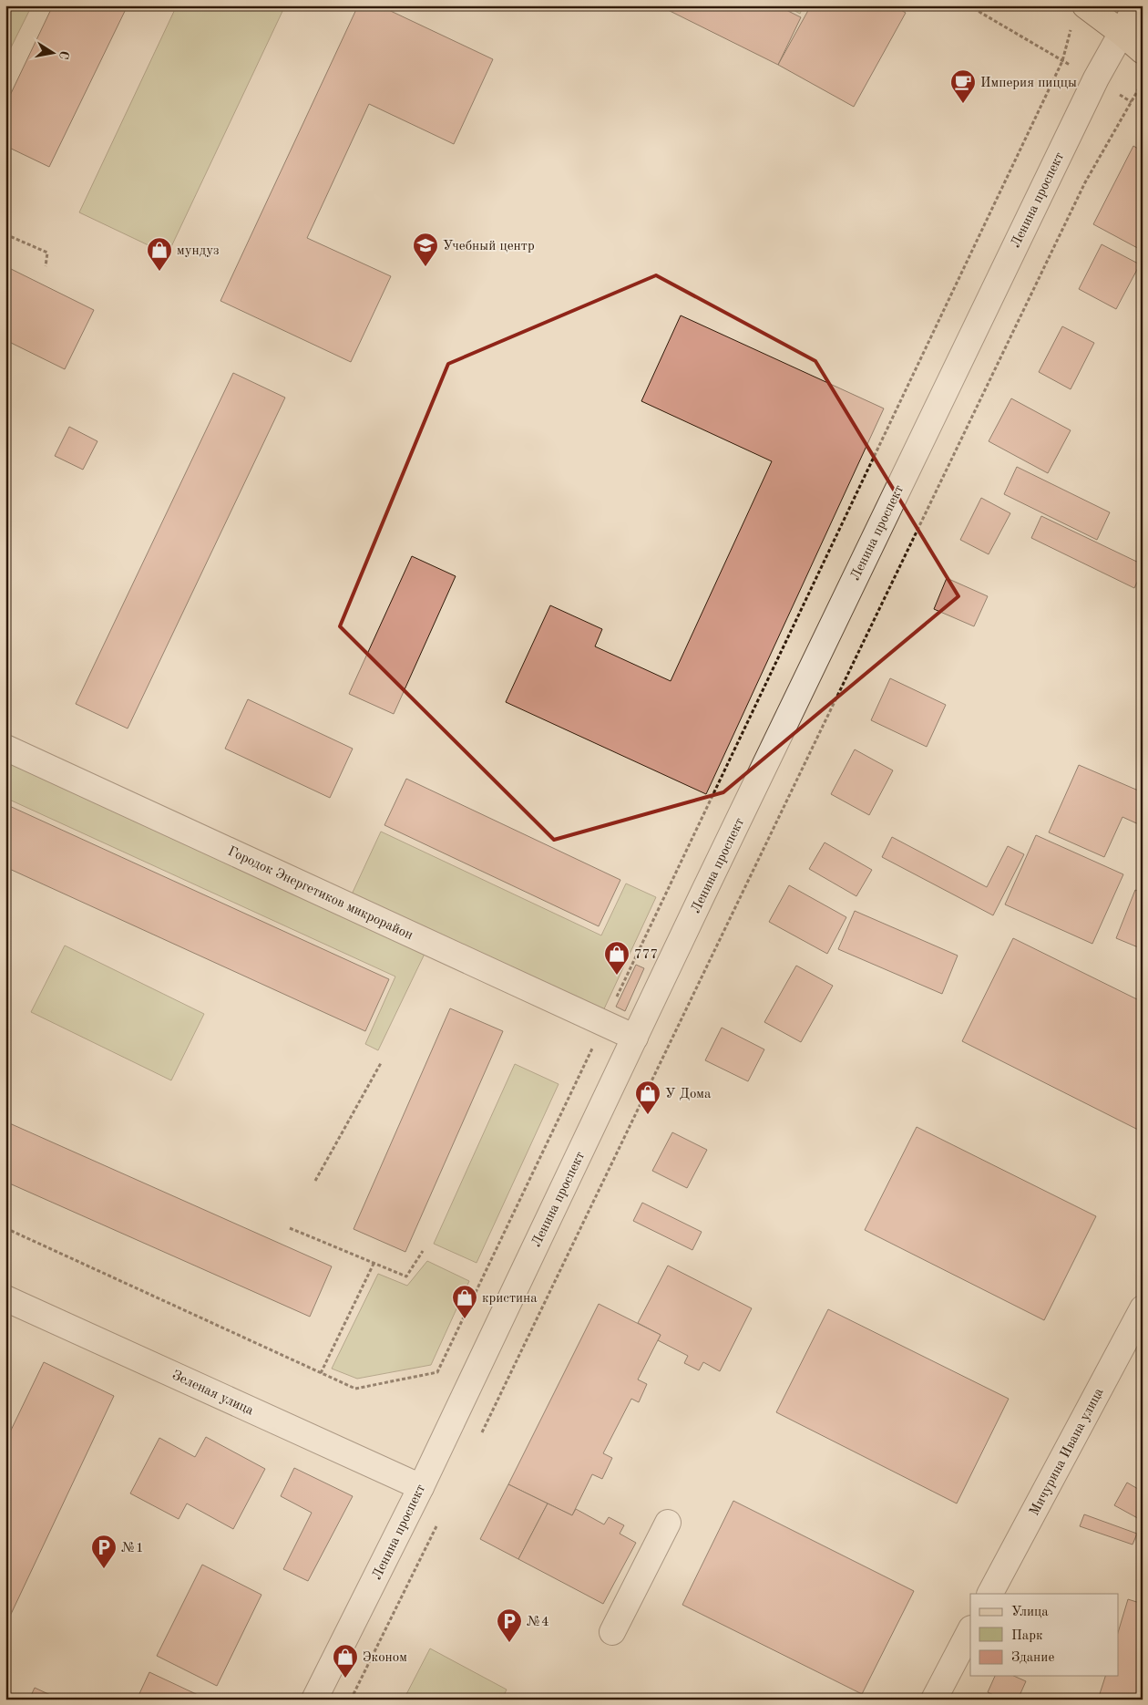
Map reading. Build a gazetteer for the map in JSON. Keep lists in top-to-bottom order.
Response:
{
  "streets": {
    "street": [
      "Ленина проспект",
      "Городок Энергетиков микрорайон",
      "Зеленая улица",
      "Мичурина Ивана улица"
    ]
  },
  "crossings": [
    ["Ленина проспект", "Городок Энергетиков микрорайон"],
    ["Ленина проспект", "Зеленая улица"]
  ],
  "places": {
    "cafe": ["Империя пиццы"],
    "school or university": ["Учебный центр"],
    "shop": [
      "мундуз",
      "777",
      "У Дома",
      "кристина",
      "Эконом"
    ],
    "parking": ["№1", "№4"]
  },
  "legend": ["Улица", "Парк", "Здание"],
  "north": "right"
}
